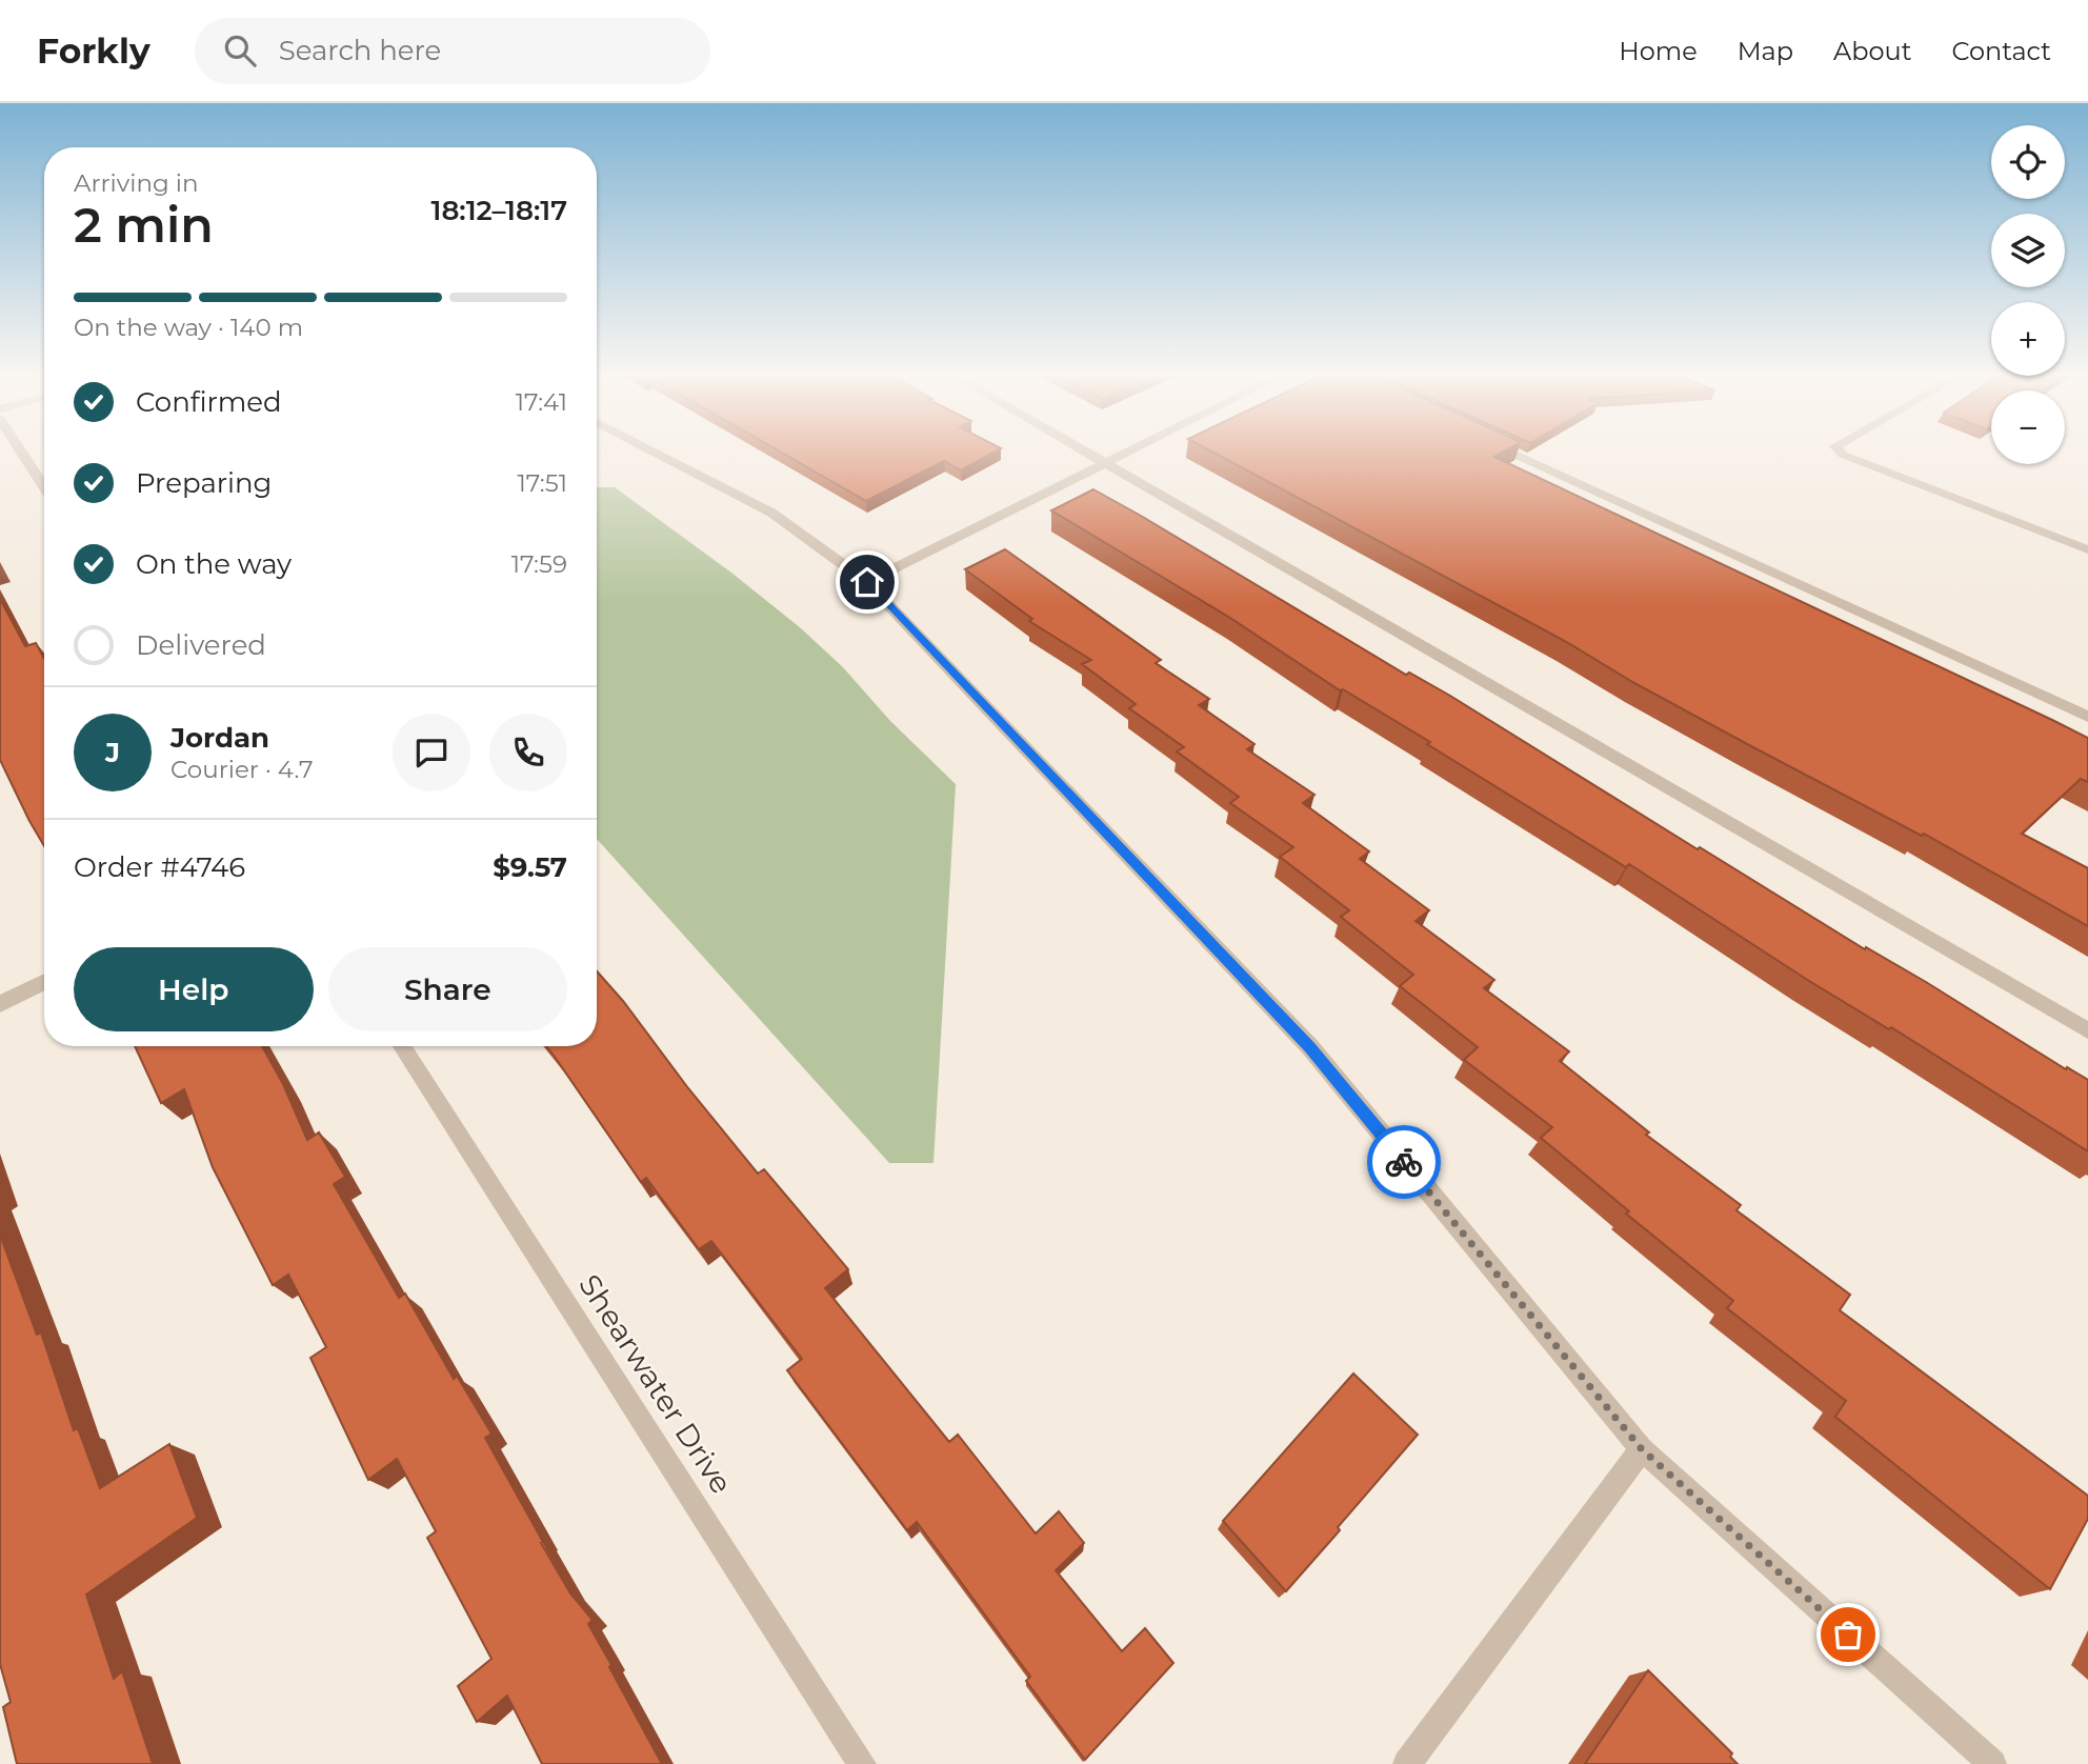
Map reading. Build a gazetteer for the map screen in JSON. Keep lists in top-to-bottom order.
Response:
{
  "streets": {
    "street": ["Shearwater Drive"]
  },
  "page": {
    "header": "Forkly",
    "search": "Search here",
    "nav": [
      "Home",
      "Map",
      "About",
      "Contact"
    ],
    "map_buttons": ["+", "−"],
    "heading": ["2 min", "Arriving in", "18:12–18:17"],
    "panel": [
      "Jordan",
      "Courier · 4.7",
      "Order #4746",
      "$9.57"
    ],
    "bar": "On the way · 140 m",
    "list": [
      ["Confirmed", "17:41"],
      ["Preparing", "17:51"],
      ["On the way", "17:59"],
      "Delivered"
    ],
    "round": "J",
    "buttons": ["Help", "Share"]
  }
}
